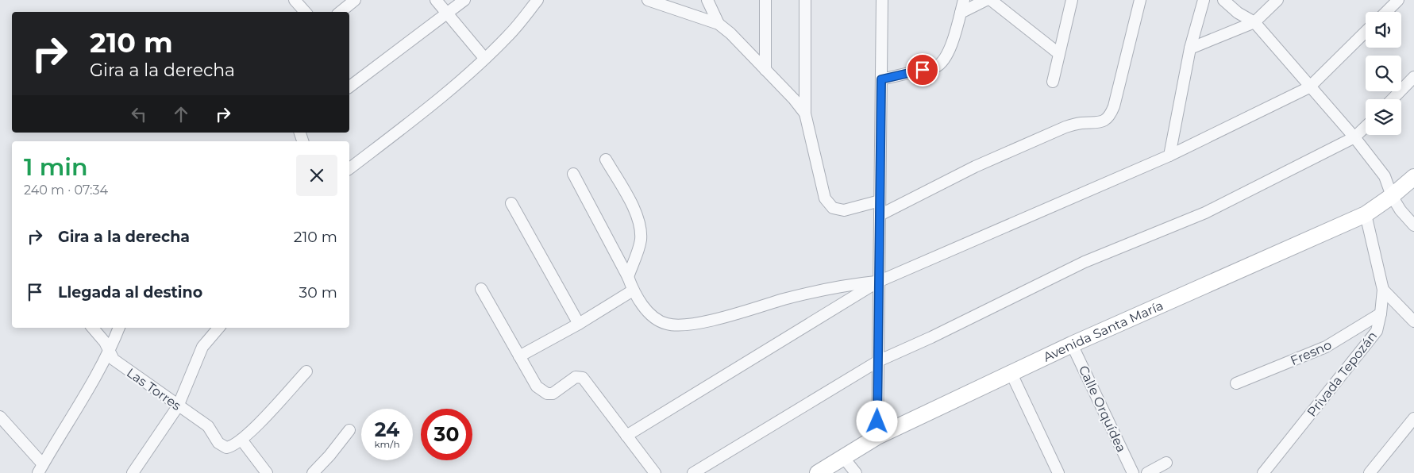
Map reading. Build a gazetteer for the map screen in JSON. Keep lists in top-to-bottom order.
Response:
{
  "streets": {
    "main road": ["Avenida Santa María"],
    "street": [
      "Fresno",
      "Privada Tepozán",
      "Las Torres",
      "Calle Orquídea"
    ]
  },
  "crossings": [
    ["Avenida Santa María", "Privada Tepozán"],
    ["Avenida Santa María", "Calle Orquídea"],
    ["Fresno", "Privada Tepozán"]
  ],
  "page": {
    "turn": ["210 m", "Gira a la derecha"],
    "heading": ["1 min", "240 m · 07:34"],
    "list": [
      {
        "name": "Gira a la derecha",
        "value": "210 m"
      },
      {
        "name": "Llegada al destino",
        "value": "30 m"
      }
    ],
    "speed": "24 km/h",
    "limit": "30"
  }
}
